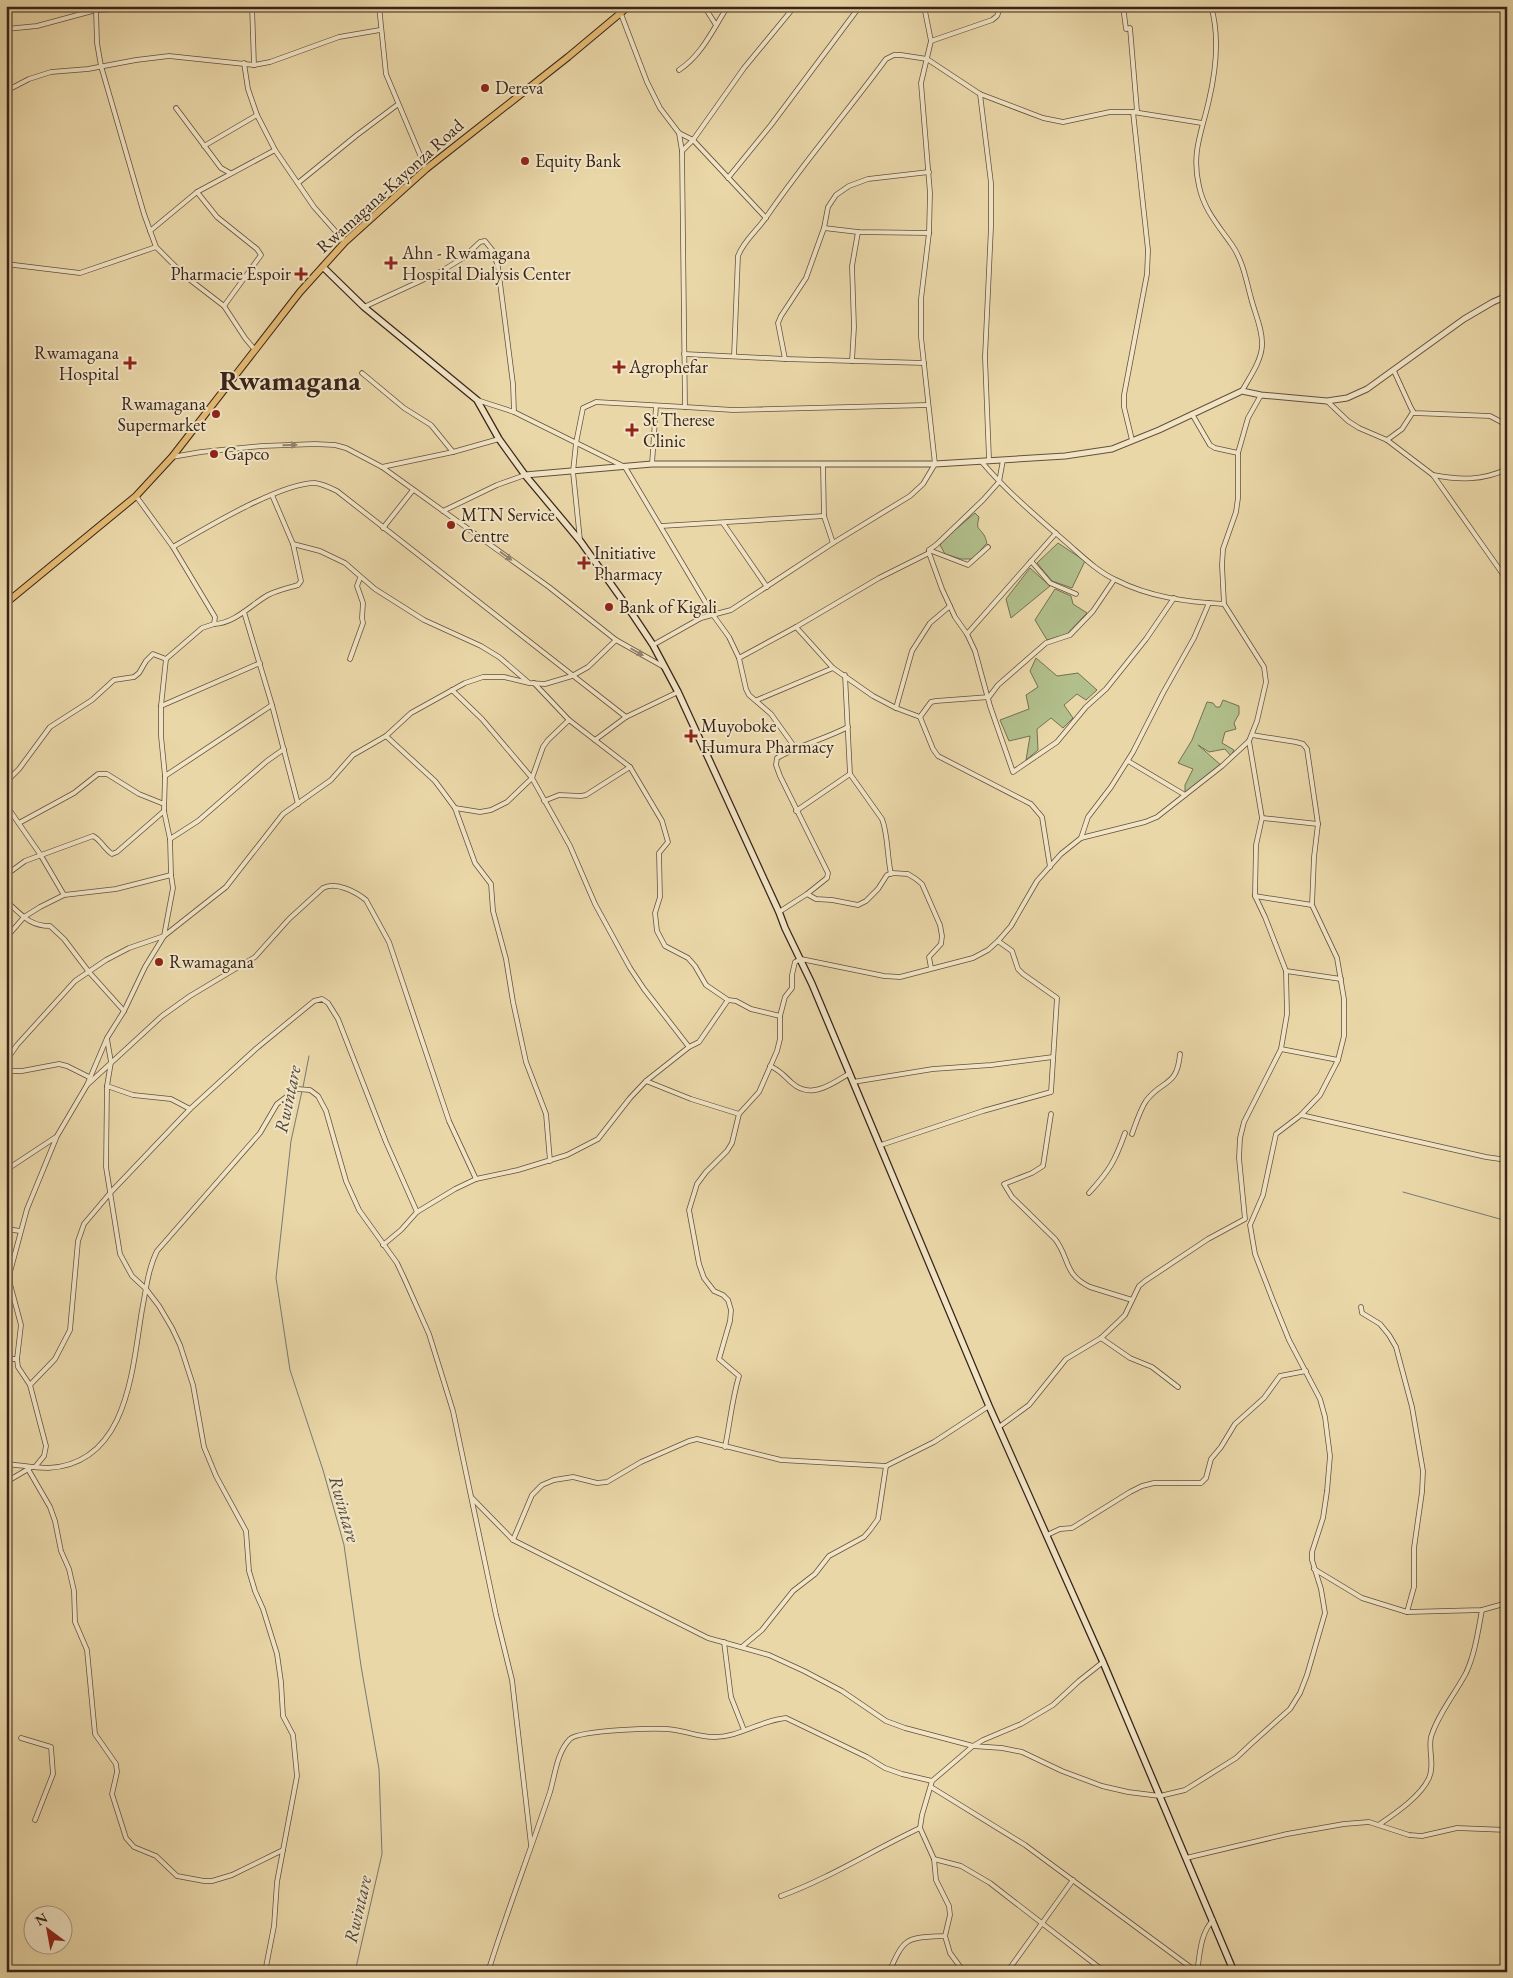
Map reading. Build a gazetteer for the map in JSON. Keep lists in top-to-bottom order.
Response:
{
  "streets": {
    "highway": ["Rwamagana-Kayonza Road"]
  },
  "districts": ["Rwamagana"],
  "water": ["Rwintare"],
  "places": {
    "other": [
      "Dereva",
      "Equity Bank",
      "Rwamagana Supermarket",
      "Gapco",
      "MTN Service Centre",
      "Bank of Kigali",
      "Rwamagana"
    ],
    "health": [
      "Ahn - Rwamagana Hospital Dialysis Center",
      "Pharmacie Espoir",
      "Rwamagana Hospital",
      "Agrophefar",
      "St Therese Clinic",
      "Initiative Pharmacy",
      "Muyoboke Humura Pharmacy"
    ]
  },
  "north": "top left"
}
